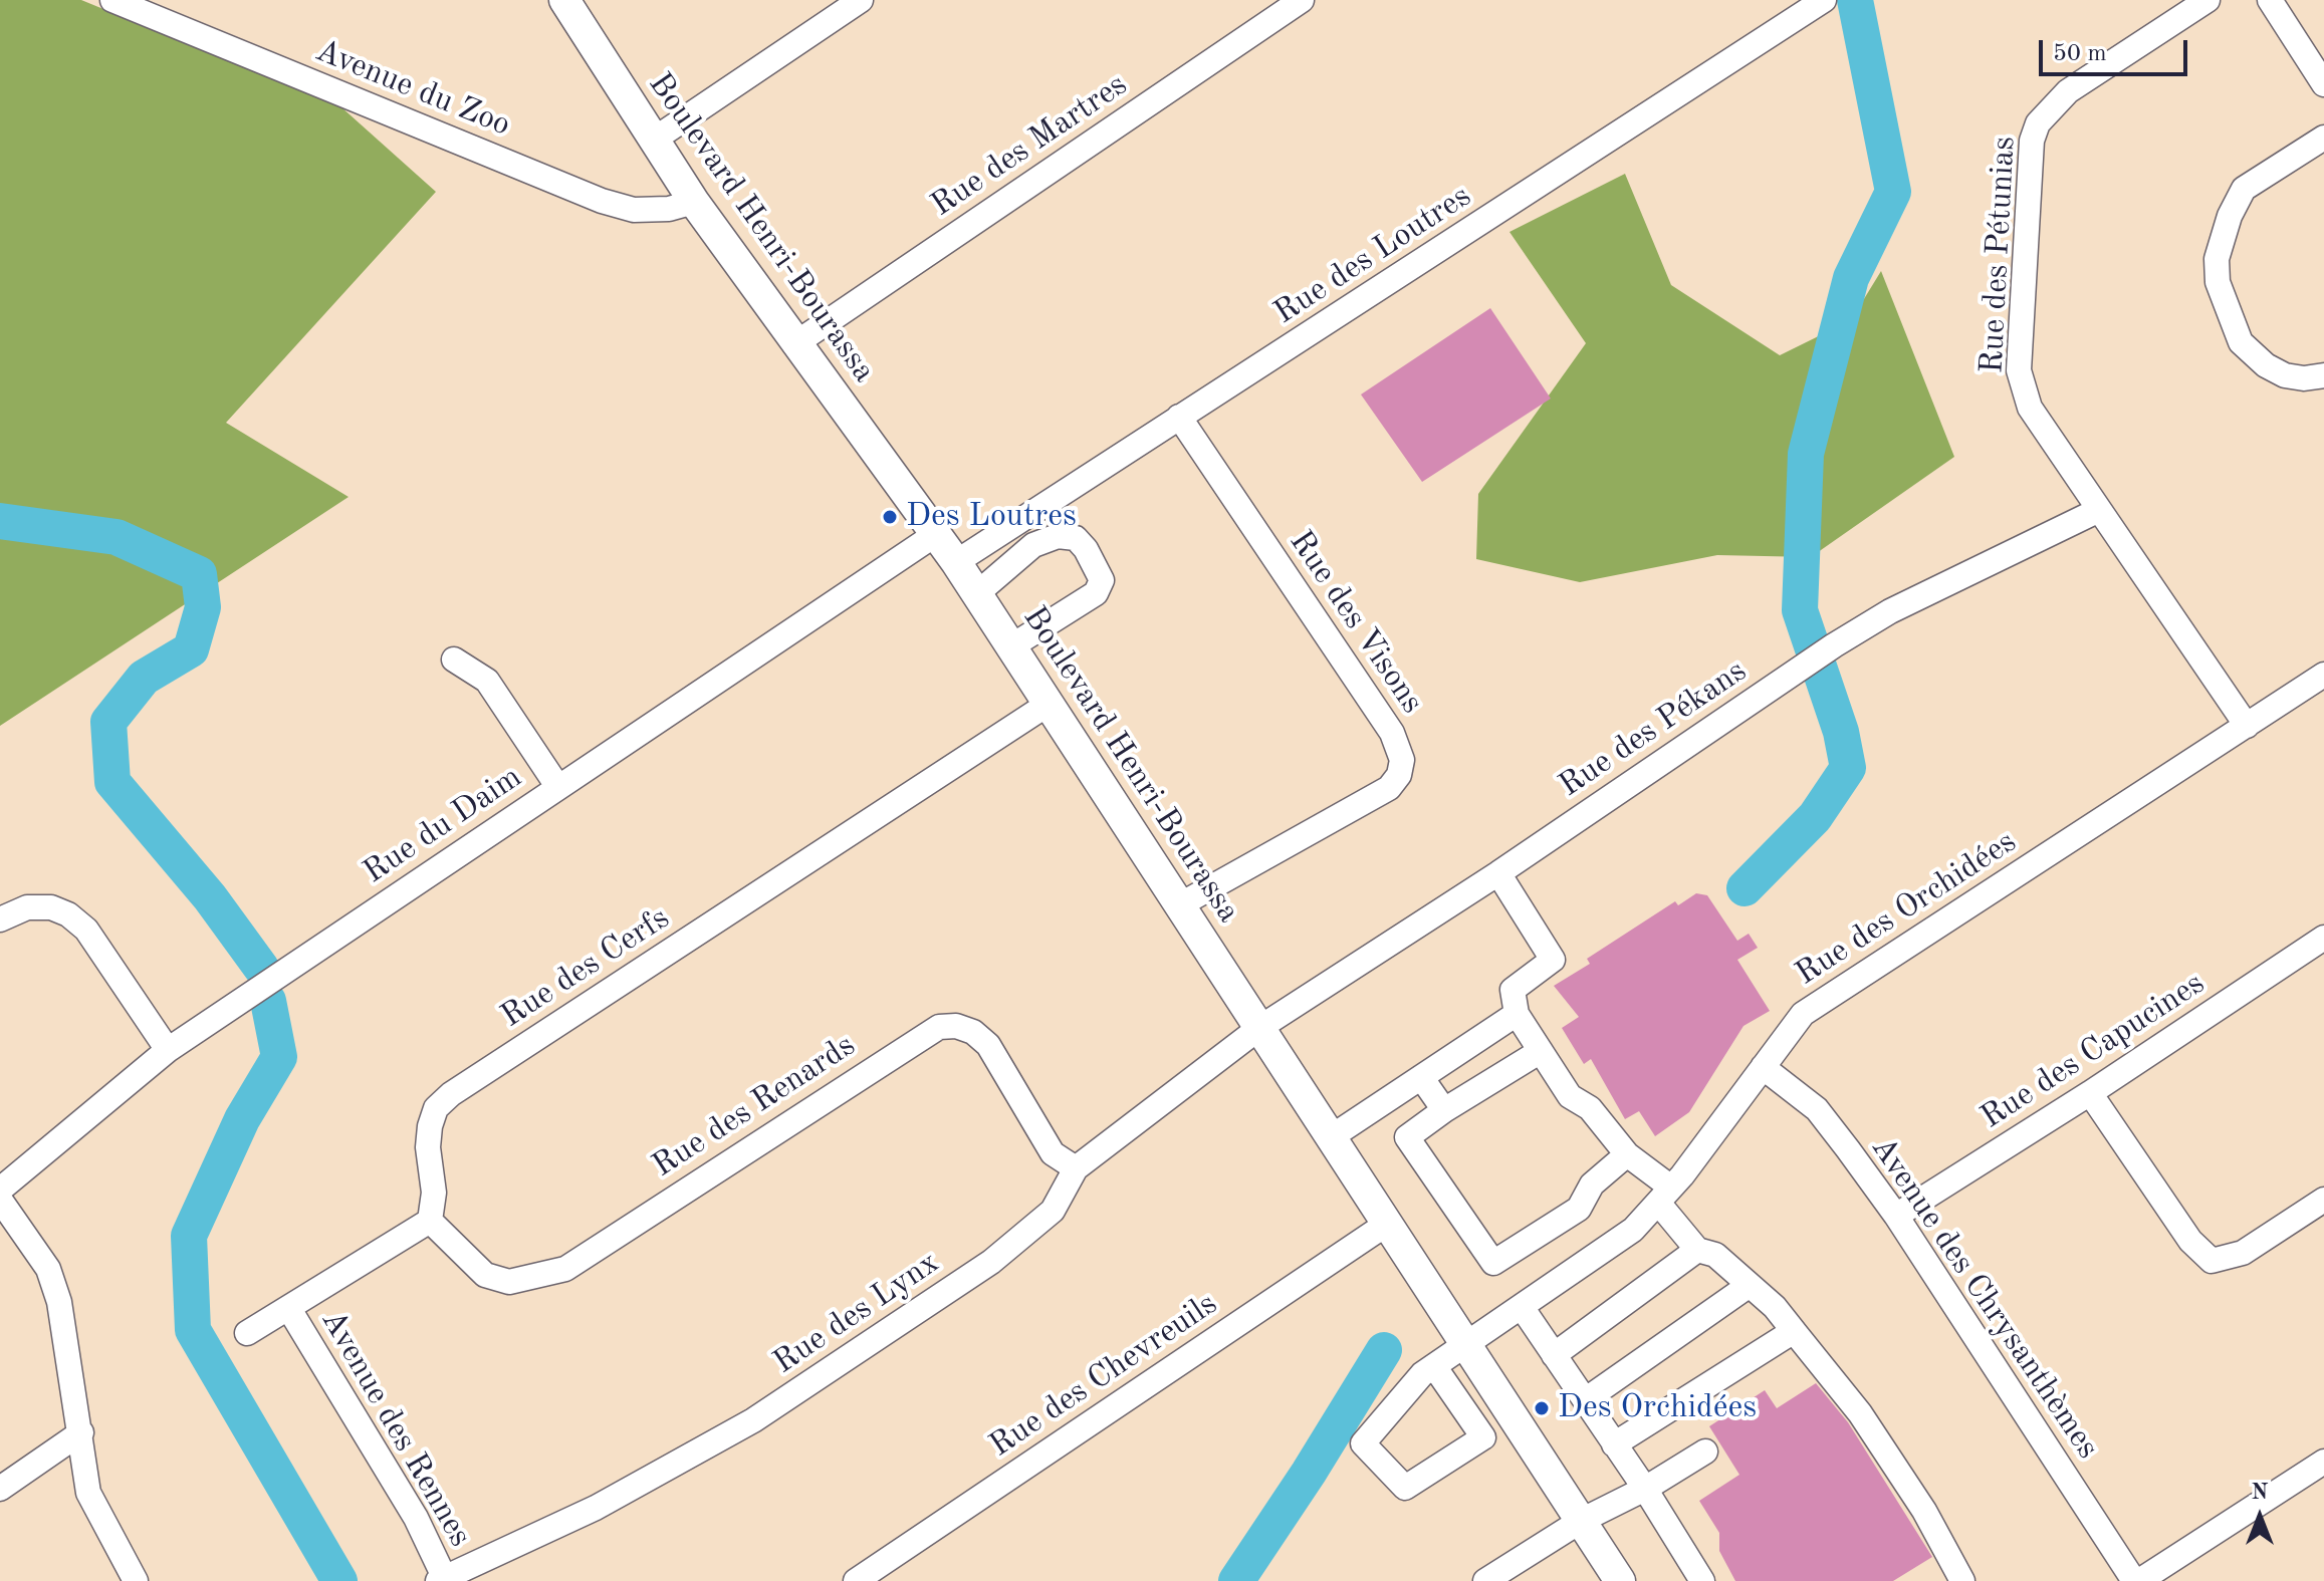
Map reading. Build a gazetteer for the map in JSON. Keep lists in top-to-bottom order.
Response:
{
  "streets": {
    "main road": ["Boulevard Henri-Bourassa"],
    "street": [
      "Avenue du Zoo",
      "Rue des Martres",
      "Rue des Loutres",
      "Rue des Pétunias",
      "Rue des Visons",
      "Rue des Pékans",
      "Rue du Daim",
      "Rue des Orchidées",
      "Rue des Cerfs",
      "Rue des Capucines",
      "Rue des Renards",
      "Avenue des Chrysanthèmes",
      "Rue des Lynx",
      "Rue des Chevreuils",
      "Avenue des Rennes"
    ]
  },
  "crossings": [
    ["Avenue du Zoo", "Boulevard Henri-Bourassa"],
    ["Rue des Martres", "Boulevard Henri-Bourassa"],
    ["Boulevard Henri-Bourassa", "Rue des Loutres"],
    ["Boulevard Henri-Bourassa", "Rue des Visons"],
    ["Boulevard Henri-Bourassa", "Rue des Pékans"],
    ["Boulevard Henri-Bourassa", "Rue du Daim"],
    ["Boulevard Henri-Bourassa", "Rue des Orchidées"],
    ["Boulevard Henri-Bourassa", "Rue des Cerfs"],
    ["Boulevard Henri-Bourassa", "Rue des Lynx"],
    ["Boulevard Henri-Bourassa", "Rue des Chevreuils"],
    ["Rue des Loutres", "Rue des Visons"],
    ["Rue des Pétunias", "Rue des Pékans"],
    ["Rue des Pétunias", "Rue des Orchidées"],
    ["Rue des Pékans", "Rue des Lynx"],
    ["Rue des Orchidées", "Avenue des Chrysanthèmes"],
    ["Rue des Cerfs", "Rue des Renards"],
    ["Rue des Capucines", "Avenue des Chrysanthèmes"],
    ["Rue des Renards", "Rue des Lynx"],
    ["Rue des Lynx", "Avenue des Rennes"]
  ],
  "places": ["Des Loutres", "Des Orchidées"],
  "scale_bar": "50 m",
  "north": "top"
}
